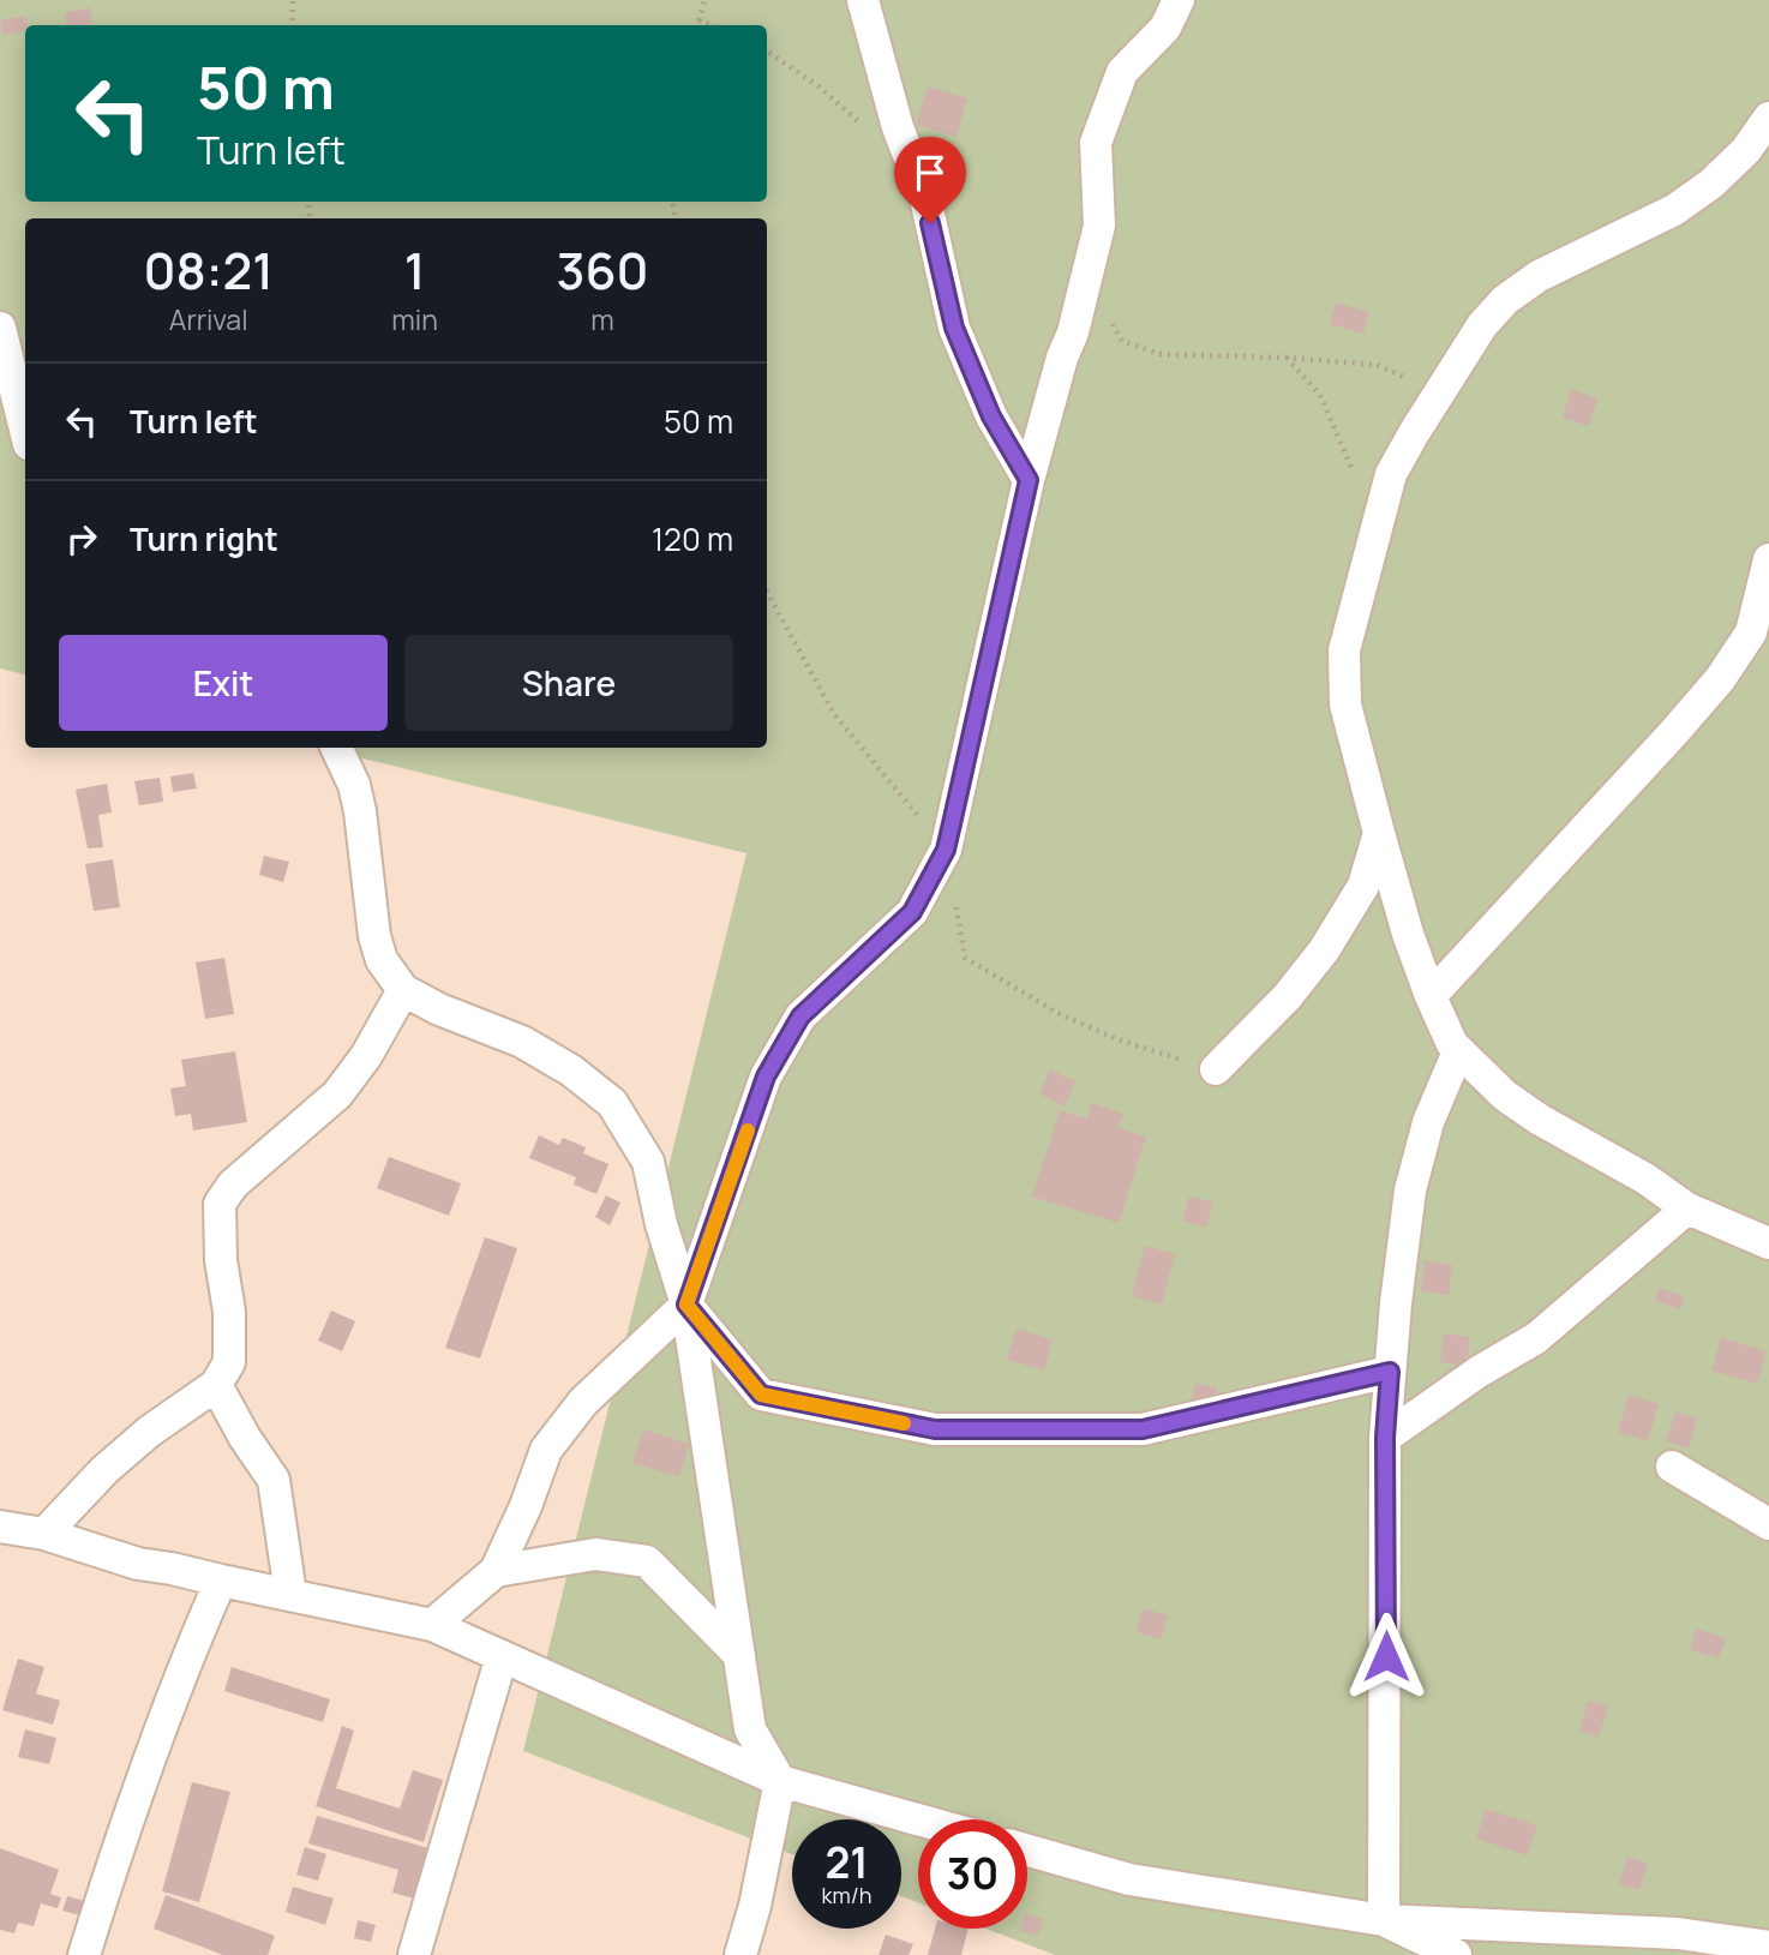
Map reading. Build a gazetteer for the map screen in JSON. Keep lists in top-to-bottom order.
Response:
{
  "page": {
    "turn": ["50 m", "Turn left"],
    "eta": [
      "08:21",
      "Arrival",
      "1",
      "min",
      "360",
      "m"
    ],
    "list": [
      {
        "name": "Turn left",
        "value": "50 m"
      },
      {
        "name": "Turn right",
        "value": "120 m"
      }
    ],
    "buttons": ["Exit", "Share"],
    "speed": "21 km/h",
    "limit": "30"
  }
}
